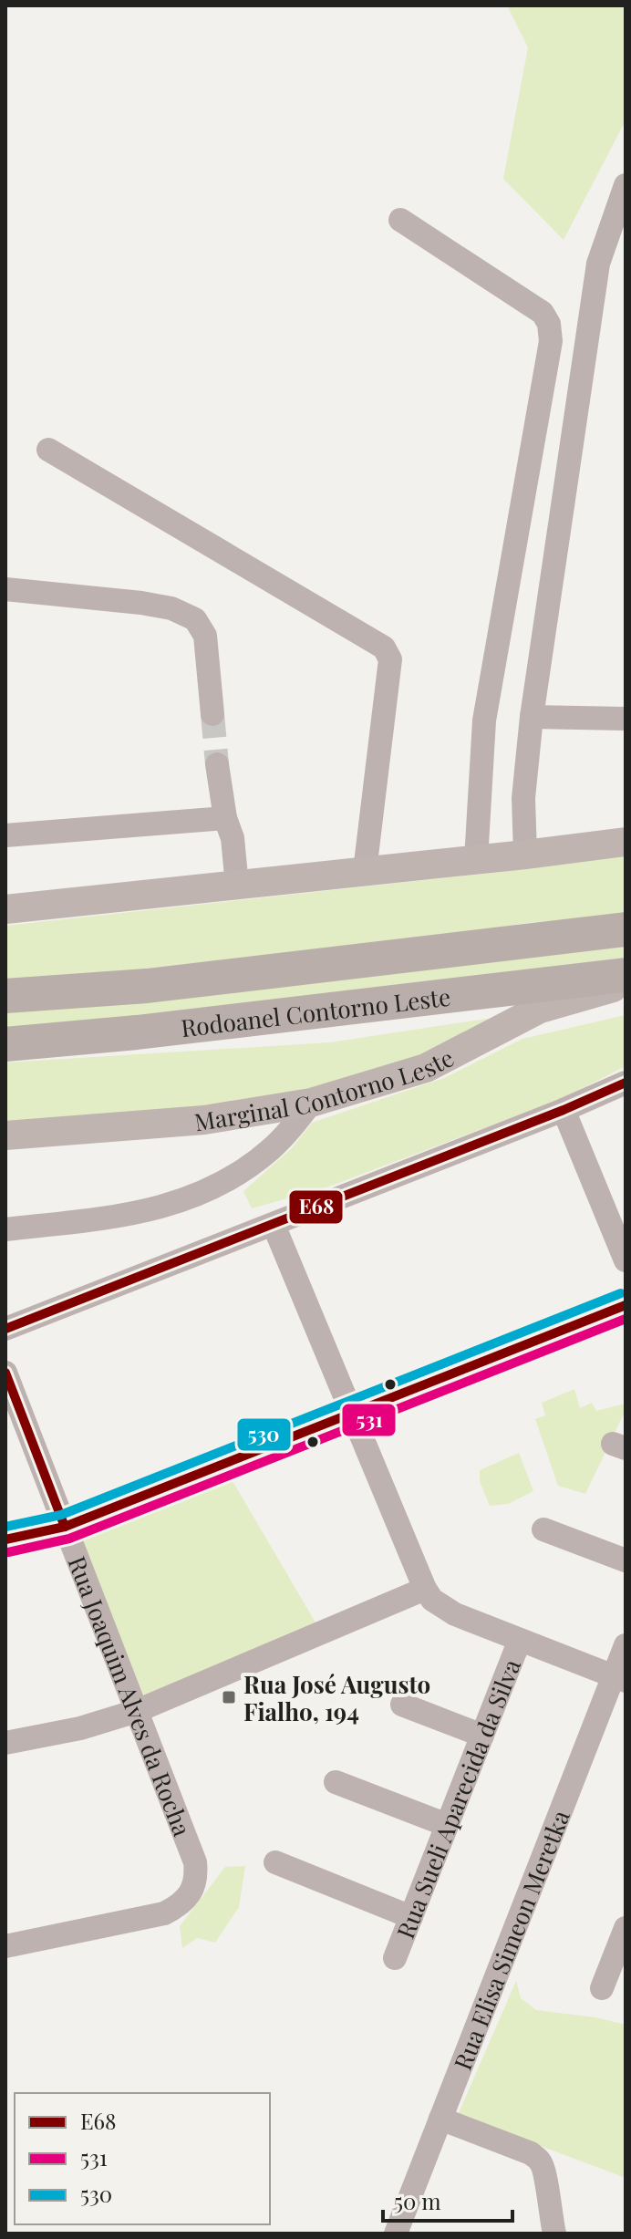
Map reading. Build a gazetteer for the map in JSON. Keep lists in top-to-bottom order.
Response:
{
  "streets": {
    "highway": ["Rodoanel Contorno Leste"],
    "main road": ["Marginal Contorno Leste"],
    "street": ["Rua Joaquim Alves da Rocha", "Rua Sueli Aparecida da Silva", "Rua Elisa Simeon Meretka"]
  },
  "places": {
    "transit": ["Rua José Augusto Fialho, 194"]
  },
  "lines": ["transit line E68", "transit line 530", "transit line 531"],
  "legend": ["E68", "531", "530"],
  "scale_bar": "50 m"
}
